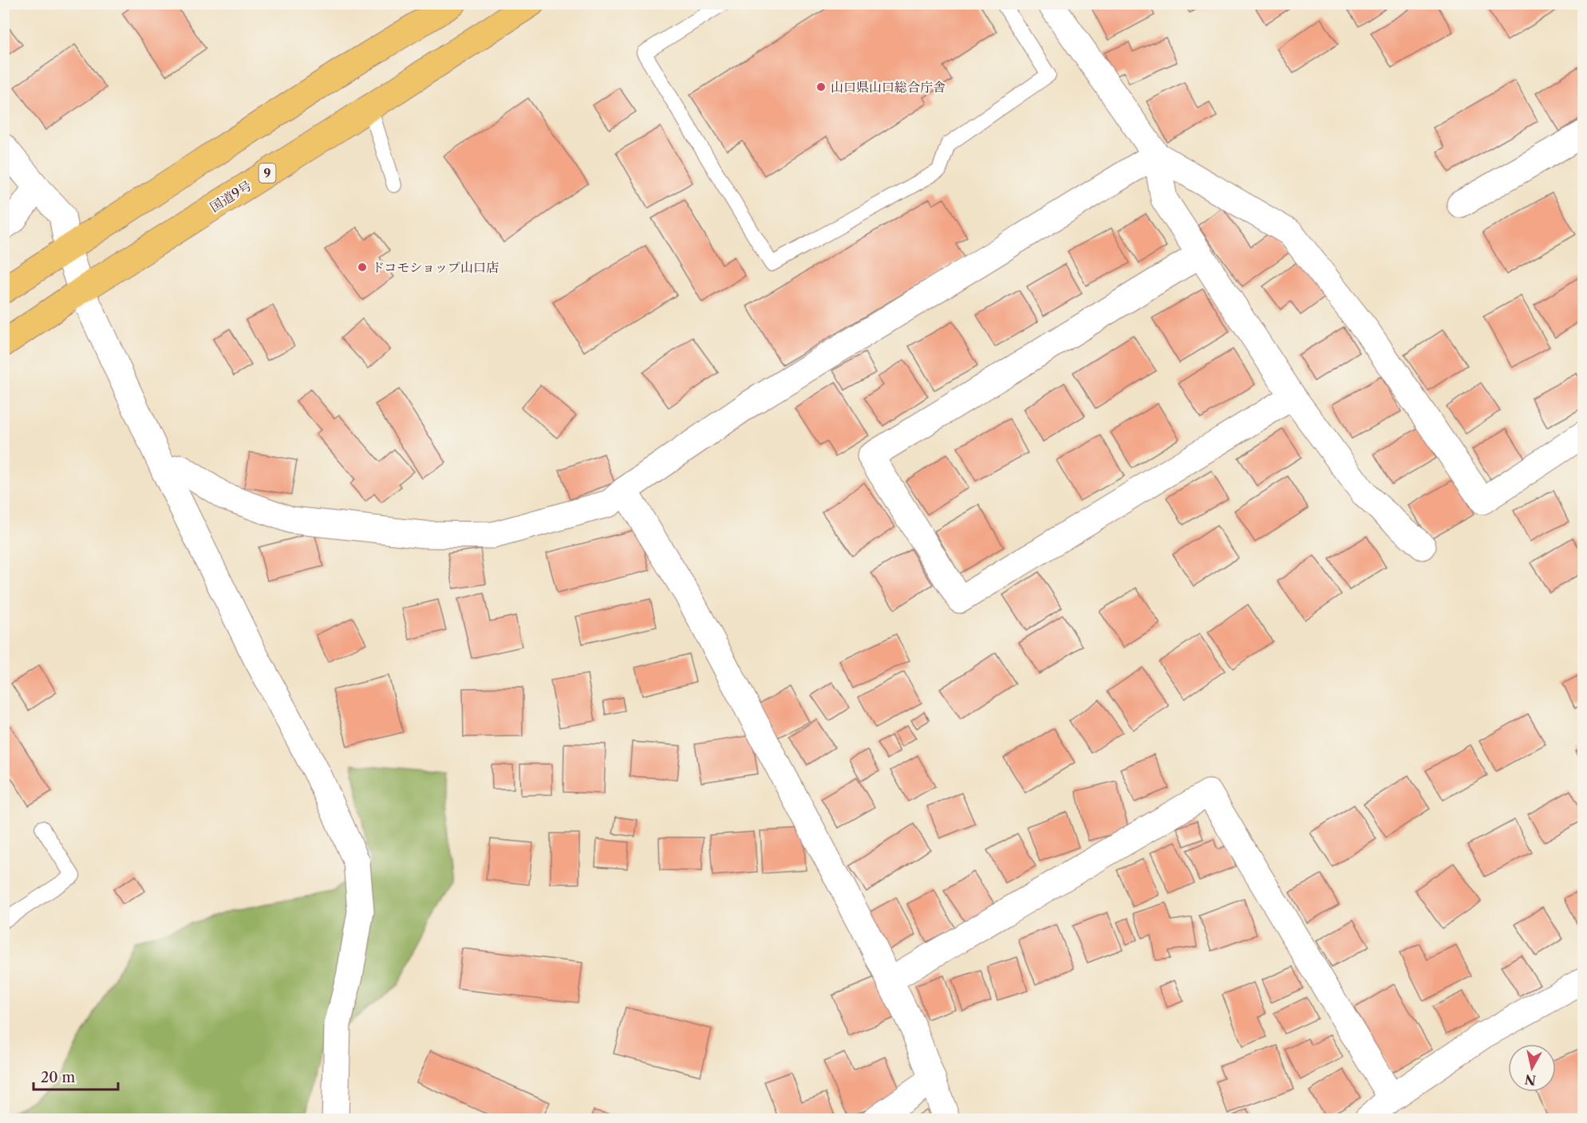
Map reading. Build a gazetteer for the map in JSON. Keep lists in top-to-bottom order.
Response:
{
  "streets": {
    "highway": ["9", "国道9号"]
  },
  "places": ["山口県山口総合庁舎", "ドコモショップ山口店"],
  "scale_bar": "20 m",
  "north": "bottom"
}
